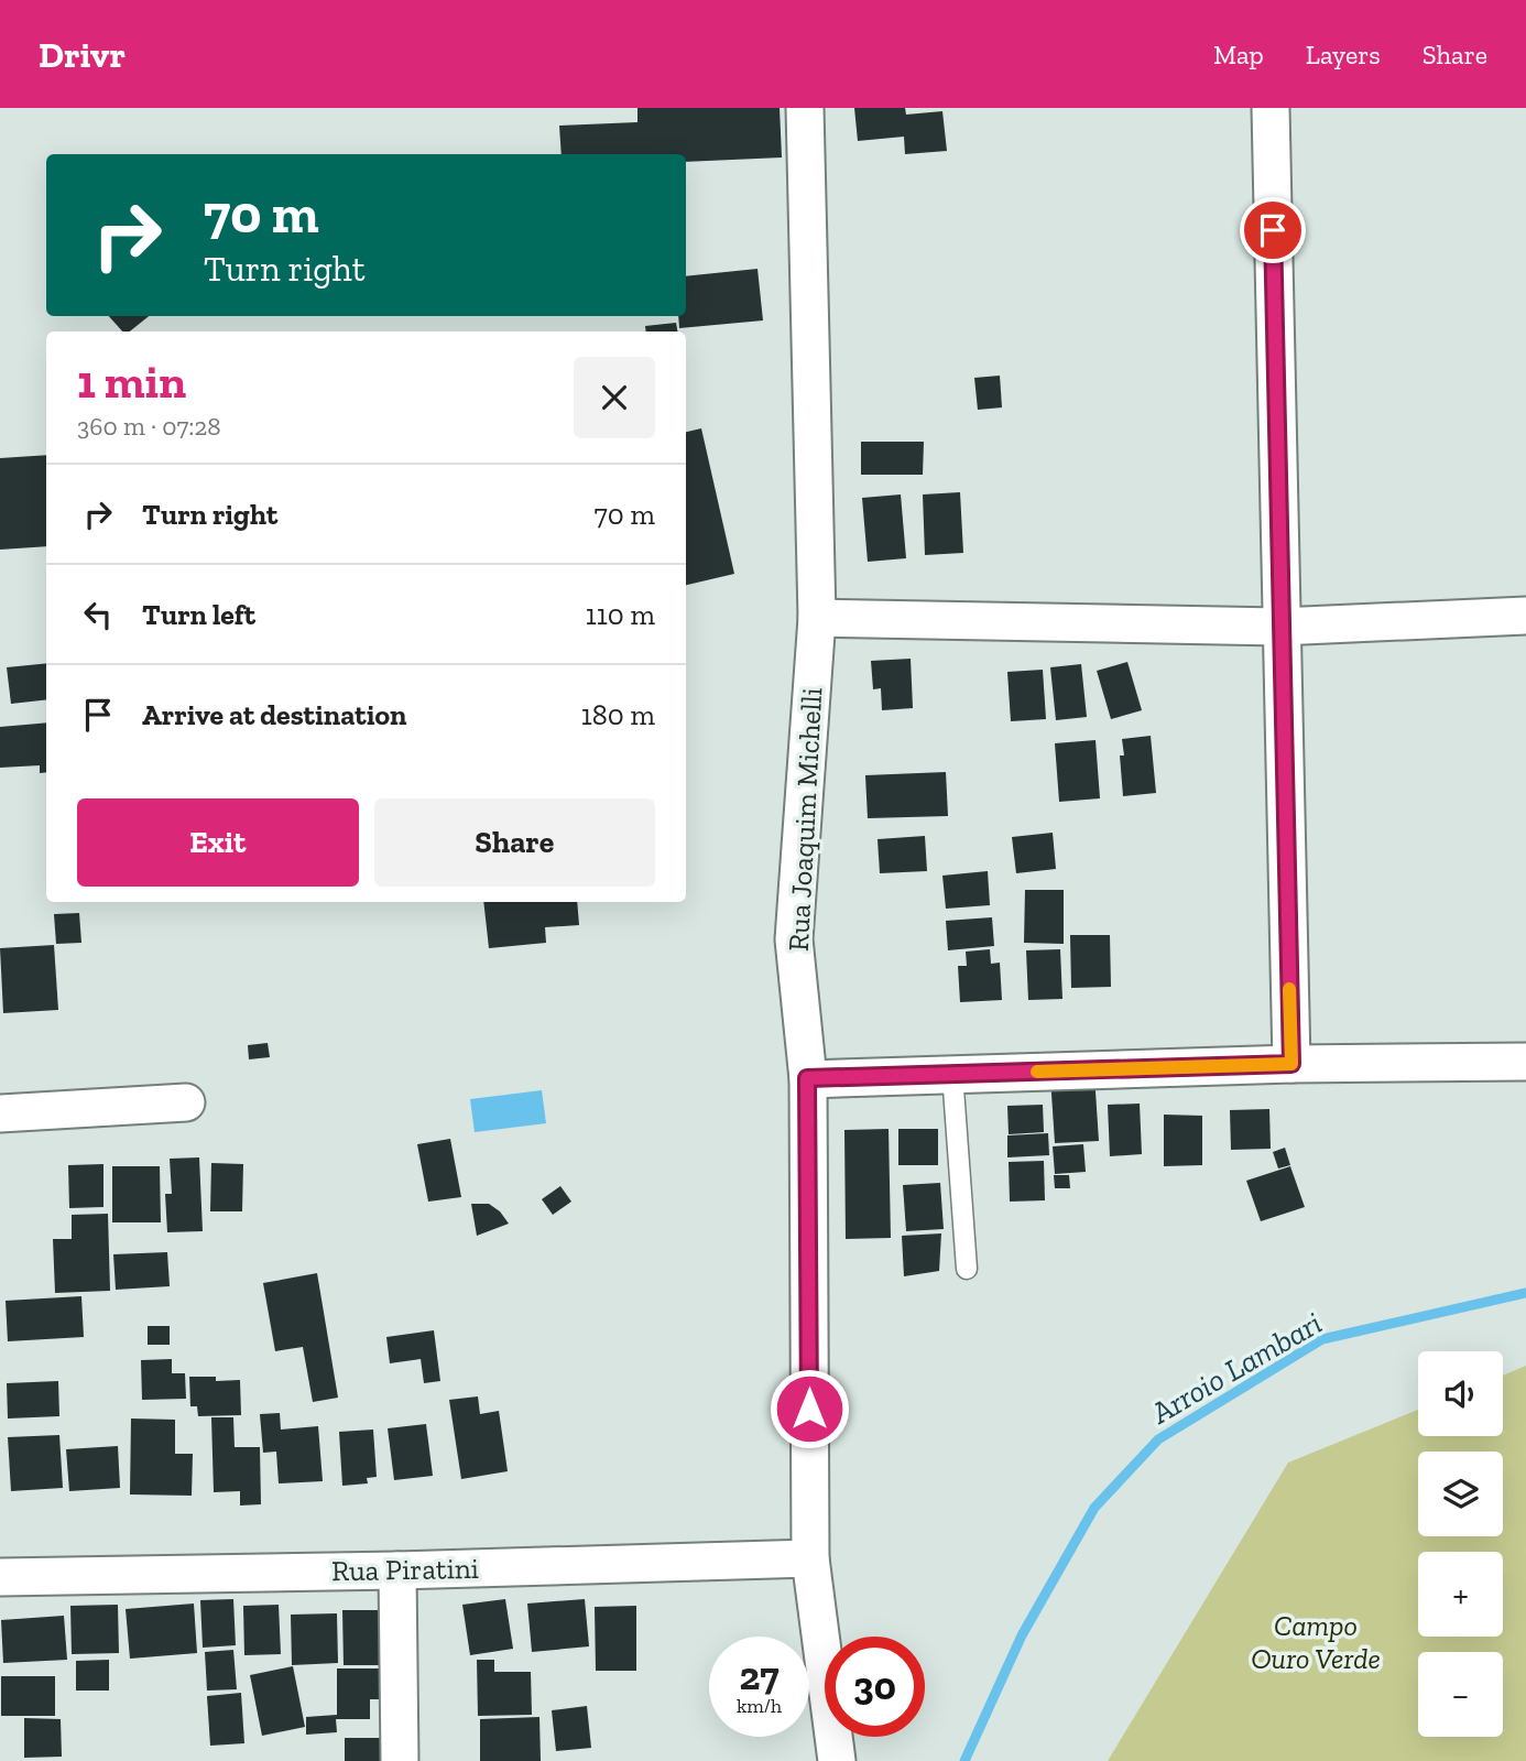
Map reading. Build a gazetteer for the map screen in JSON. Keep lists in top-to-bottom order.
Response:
{
  "streets": {
    "street": ["Rua Joaquim Michelli", "Rua Piratini"]
  },
  "crossings": [
    ["Rua Joaquim Michelli", "Rua Piratini"]
  ],
  "water": ["Arroio Lambari"],
  "parks": ["Campo Ouro Verde"],
  "page": {
    "header": "Drivr",
    "nav": ["Map", "Layers", "Share"],
    "turn": ["70 m", "Turn right"],
    "heading": ["1 min", "360 m · 07:28"],
    "list": [
      {
        "name": "Turn right",
        "value": "70 m"
      },
      {
        "name": "Turn left",
        "value": "110 m"
      },
      {
        "name": "Arrive at destination",
        "value": "180 m"
      }
    ],
    "buttons": ["Exit", "Share"],
    "map_buttons": ["+", "−"],
    "speed": "27 km/h",
    "limit": "30"
  }
}
